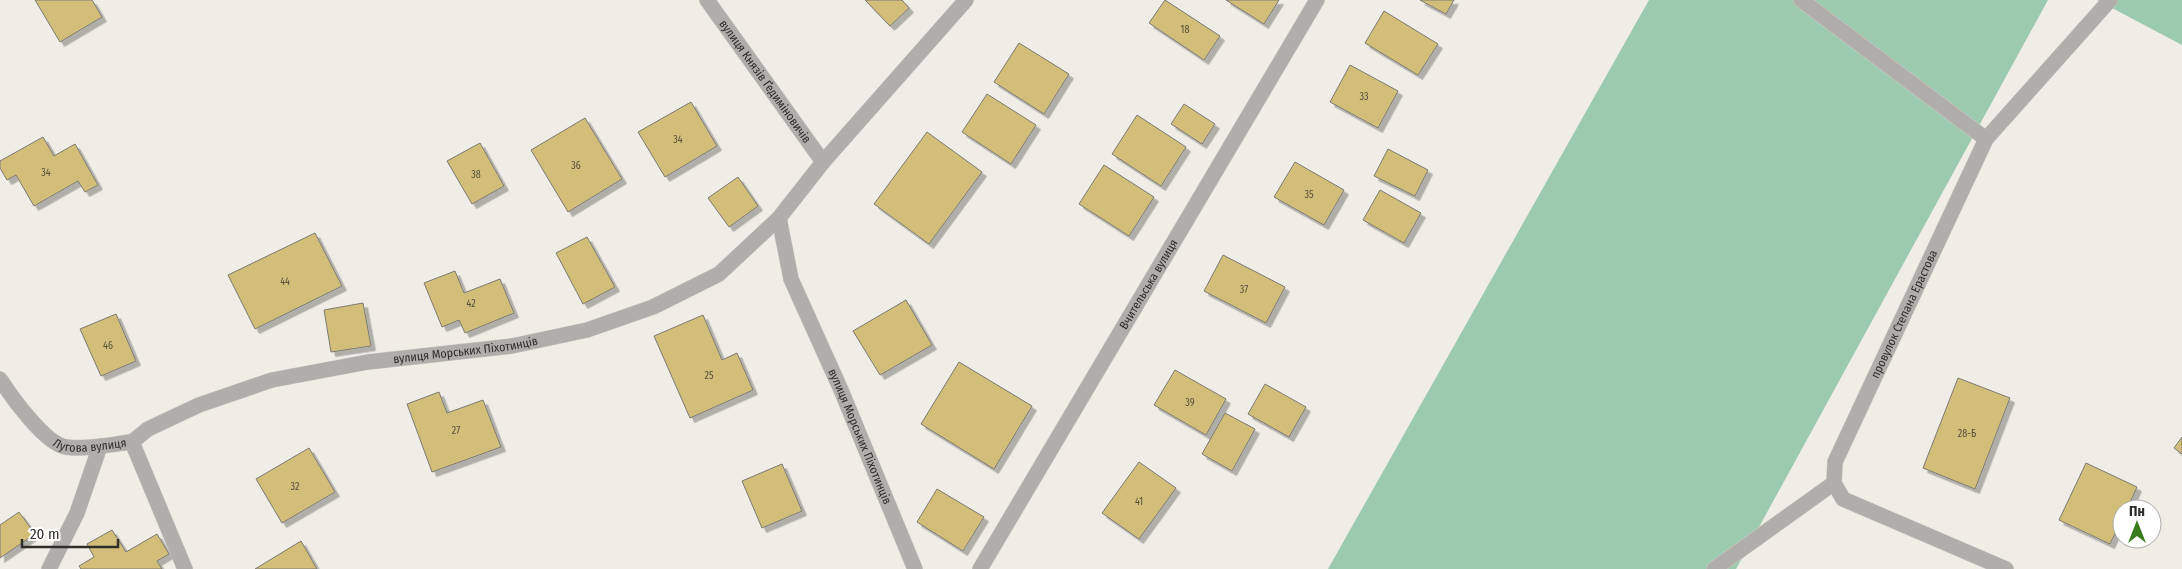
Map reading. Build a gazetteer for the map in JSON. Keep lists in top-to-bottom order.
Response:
{
  "streets": {
    "street": [
      "вулиця Князів Ґедиміновичів",
      "Вчительська вулиця",
      "провулок Степана Ерастова",
      "вулиця Морських Піхотинців",
      "Лугова вулиця"
    ]
  },
  "crossings": [
    ["вулиця Князів Ґедиміновичів", "вулиця Морських Піхотинців"],
    ["вулиця Морських Піхотинців", "Лугова вулиця"]
  ],
  "house_numbers": [
    "18",
    "33",
    "34",
    "36",
    "34",
    "38",
    "35",
    "44",
    "37",
    "42",
    "46",
    "25",
    "39",
    "27",
    "28-Б",
    "32",
    "41"
  ],
  "scale_bar": "20 m",
  "north": "top"
}
